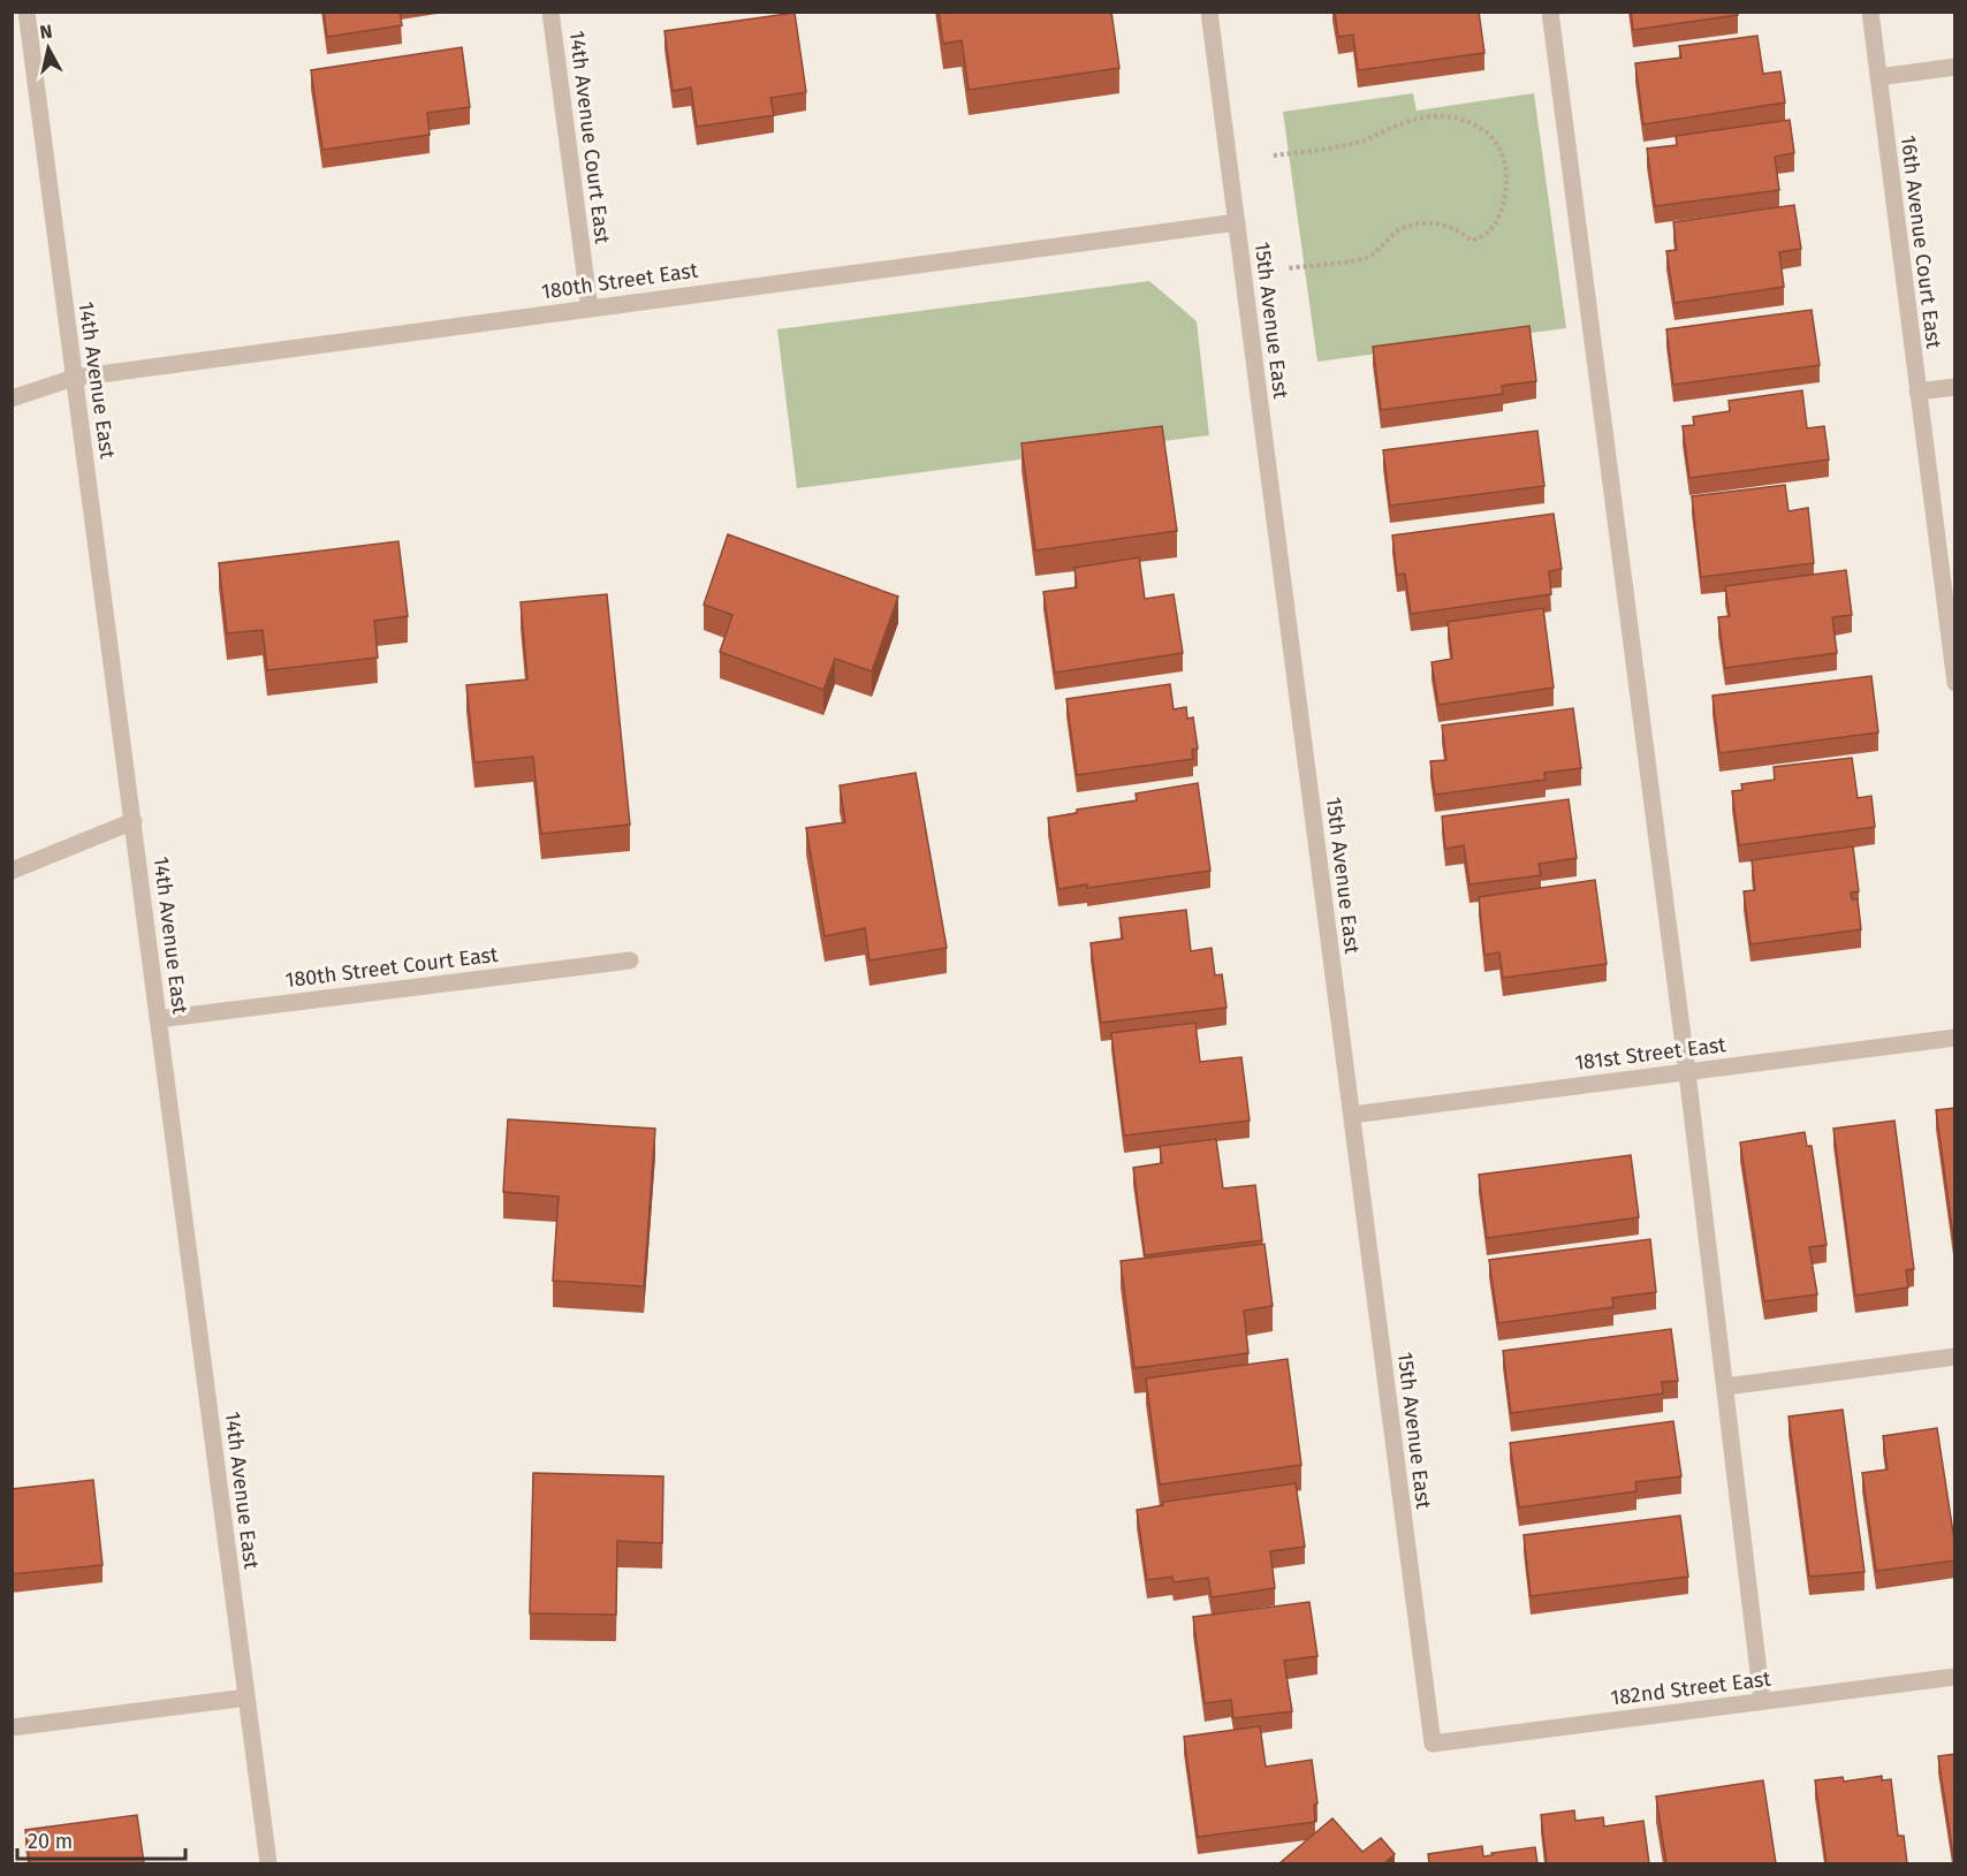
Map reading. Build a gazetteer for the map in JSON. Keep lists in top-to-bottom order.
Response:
{
  "streets": {
    "street": [
      "14th Avenue Court East",
      "16th Avenue Court East",
      "180th Street East",
      "15th Avenue East",
      "14th Avenue East",
      "180th Street Court East",
      "181st Street East",
      "182nd Street East"
    ]
  },
  "crossings": [
    ["14th Avenue Court East", "180th Street East"],
    ["180th Street East", "15th Avenue East"],
    ["180th Street East", "14th Avenue East"],
    ["15th Avenue East", "181st Street East"],
    ["15th Avenue East", "182nd Street East"],
    ["14th Avenue East", "180th Street Court East"]
  ],
  "scale_bar": "20 m",
  "north": "top"
}
